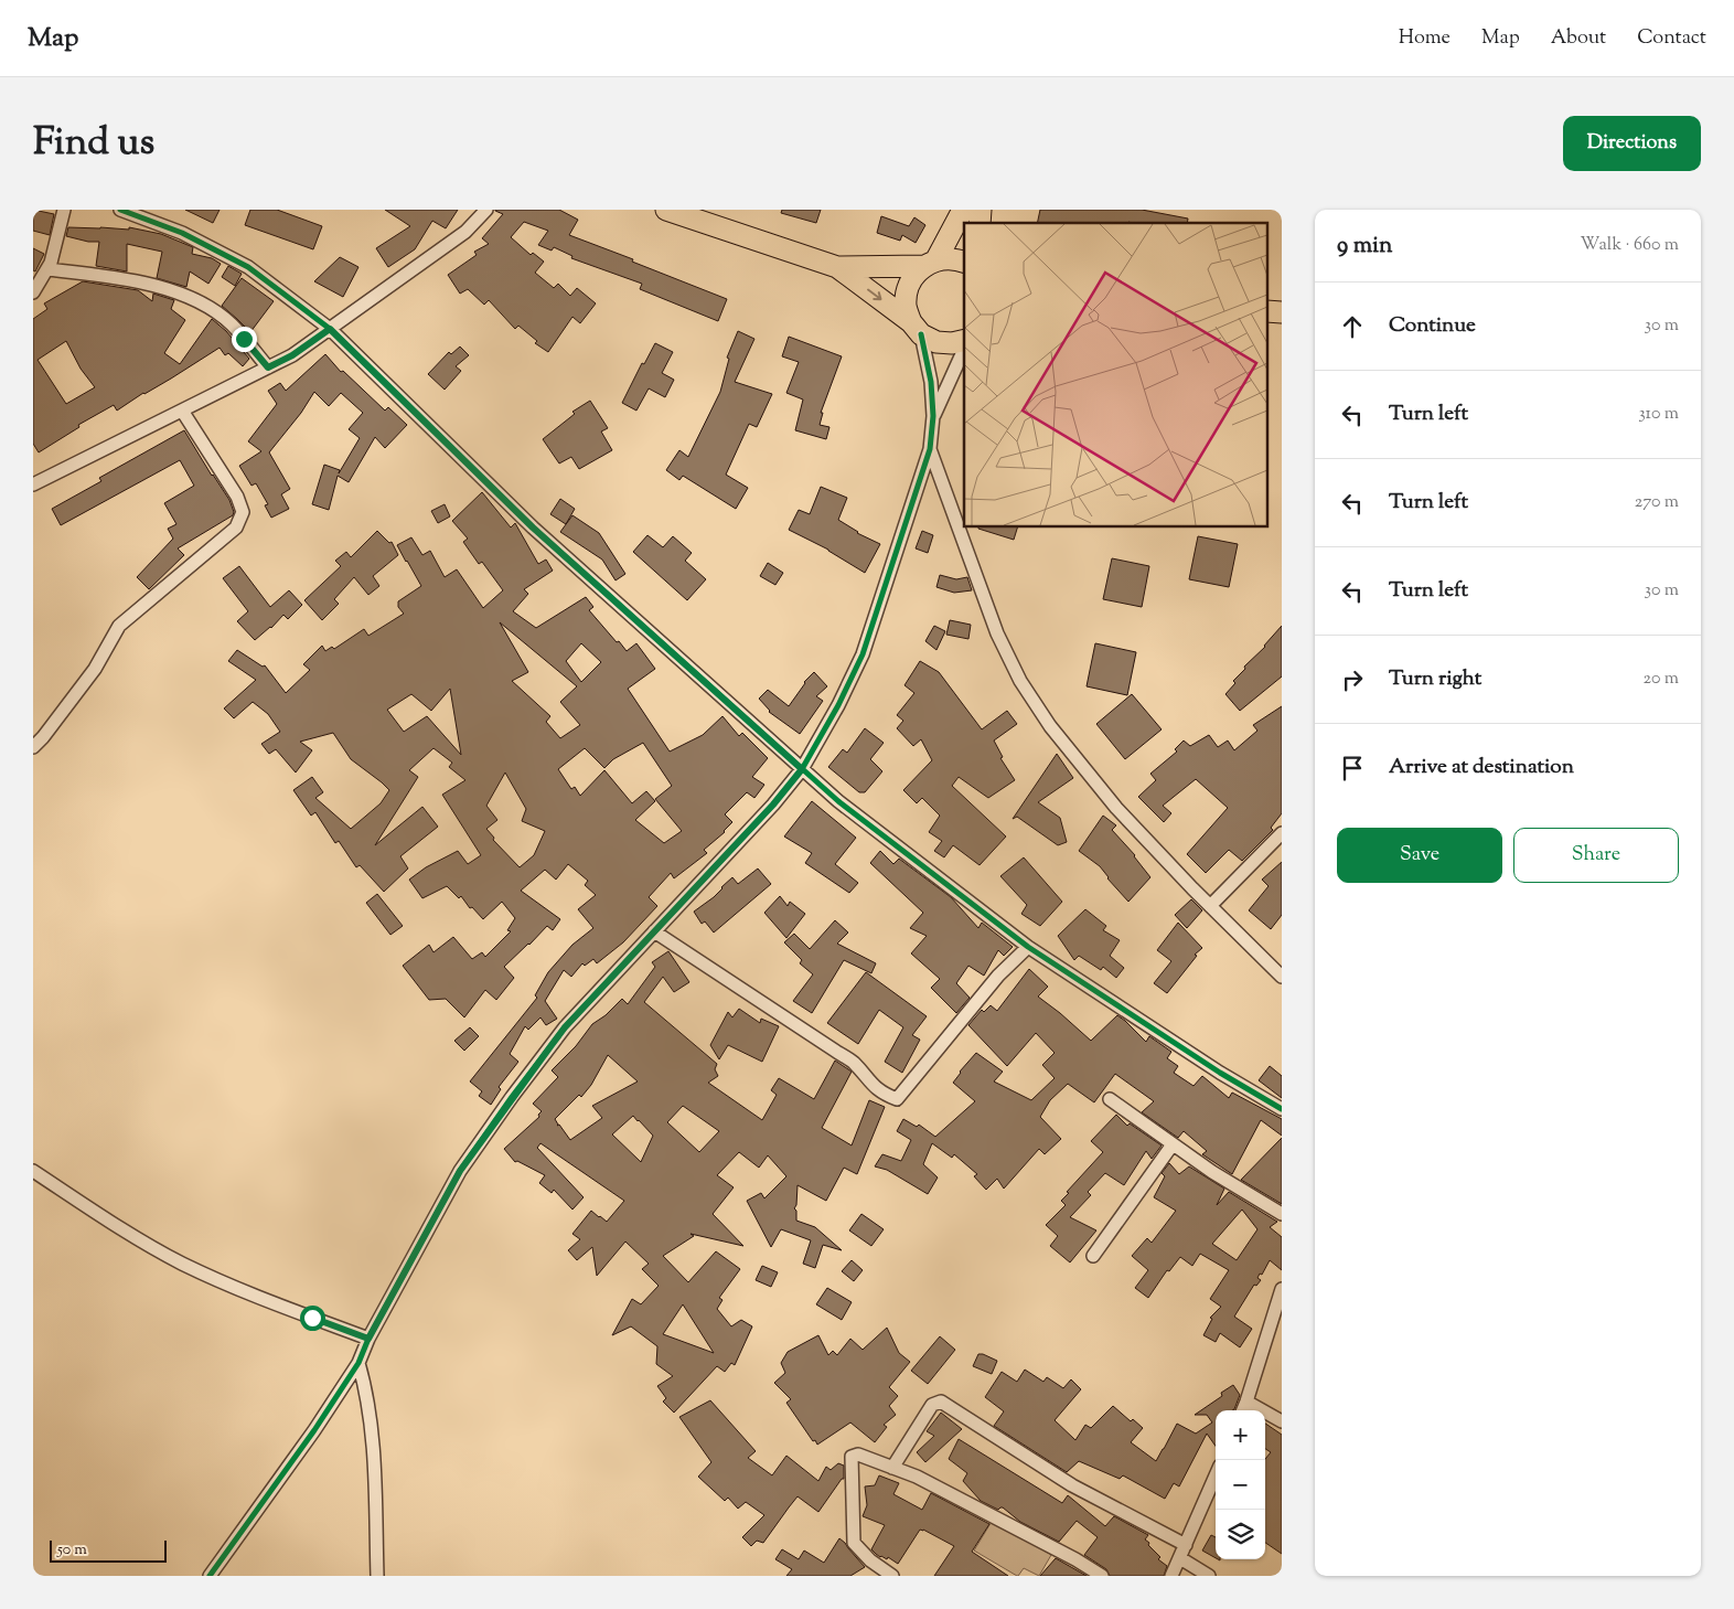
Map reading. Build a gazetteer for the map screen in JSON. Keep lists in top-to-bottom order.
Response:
{
  "scale_bar": "50 m",
  "page": {
    "header": "Map",
    "nav": [
      "Home",
      "Map",
      "About",
      "Contact"
    ],
    "title": "Find us",
    "buttons": [
      "Directions",
      ["Save", "Share"]
    ],
    "heading": ["9 min", "Walk · 660 m"],
    "list": [
      ["Continue", "30 m"],
      ["Turn left", "310 m"],
      ["Turn left", "270 m"],
      ["Turn left", "30 m"],
      ["Turn right", "20 m"],
      "Arrive at destination"
    ],
    "map_buttons": ["+", "−"],
    "scale": "50 m"
  }
}
